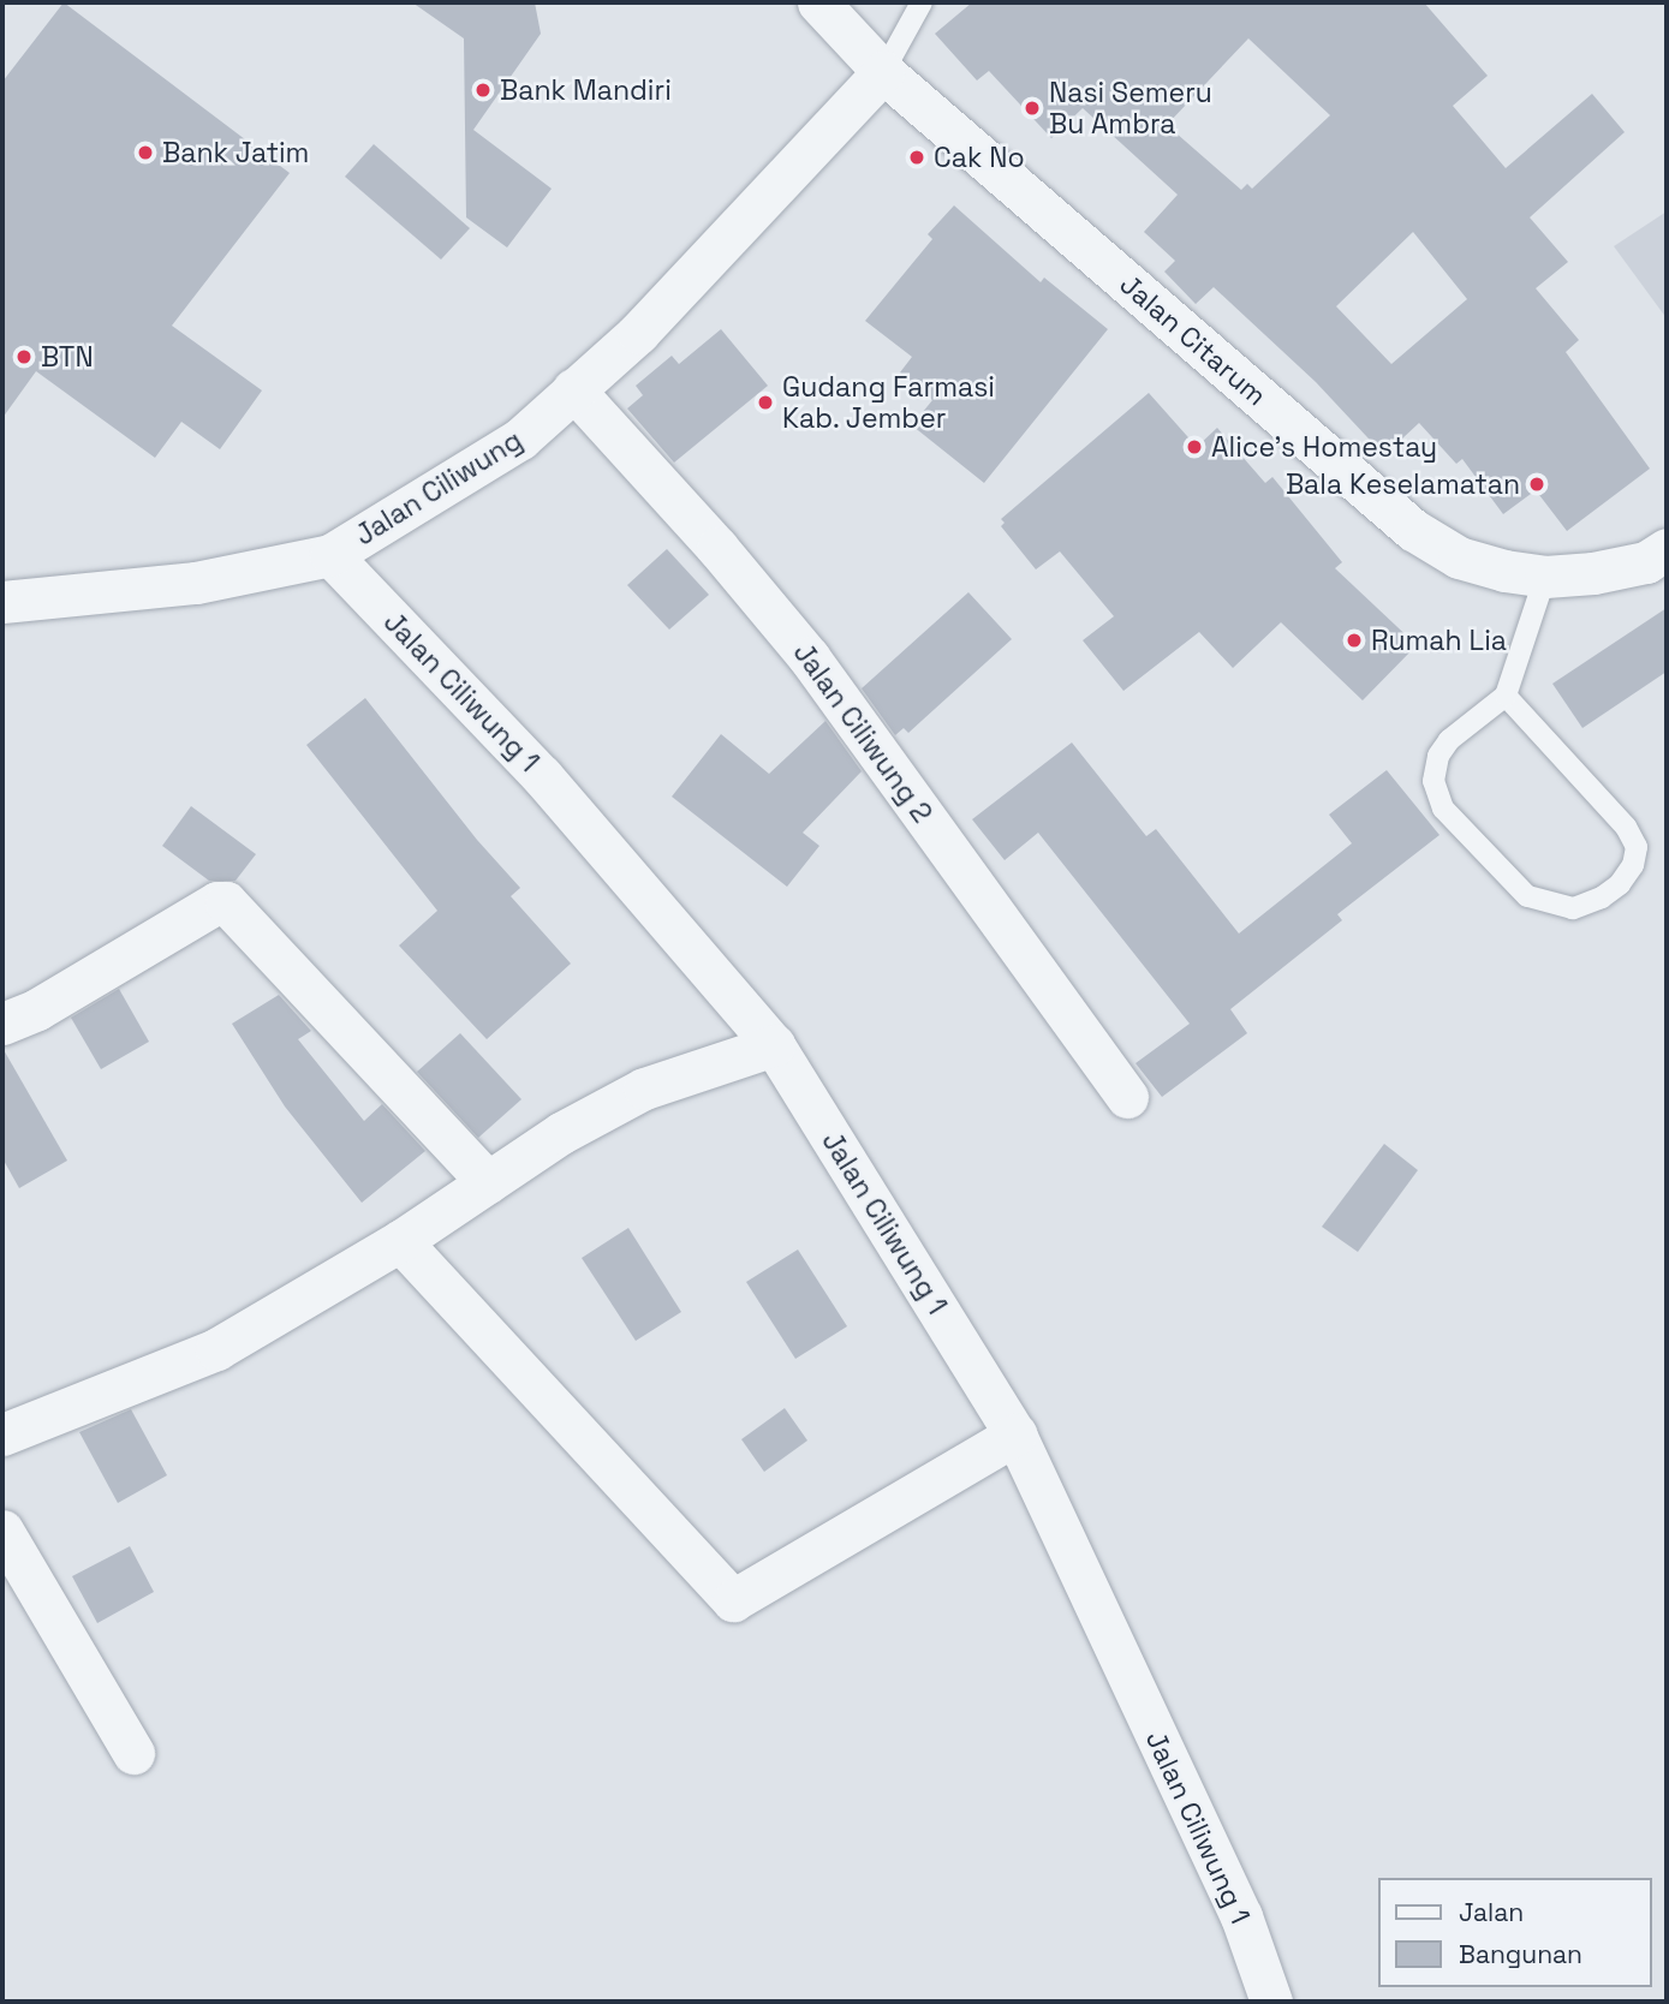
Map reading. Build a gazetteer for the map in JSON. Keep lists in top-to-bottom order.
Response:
{
  "streets": {
    "street": [
      "Jalan Citarum",
      "Jalan Ciliwung",
      "Jalan Ciliwung 1",
      "Jalan Ciliwung 2"
    ]
  },
  "crossings": [
    ["Jalan Citarum", "Jalan Ciliwung"],
    ["Jalan Ciliwung", "Jalan Ciliwung 1"],
    ["Jalan Ciliwung", "Jalan Ciliwung 2"]
  ],
  "places": [
    "Bank Mandiri",
    "Nasi Semeru Bu Ambra",
    "Bank Jatim",
    "Cak No",
    "BTN",
    "Gudang Farmasi Kab. Jember",
    "Alice's Homestay",
    "Bala Keselamatan",
    "Rumah Lia"
  ],
  "legend": ["Jalan", "Bangunan"]
}
